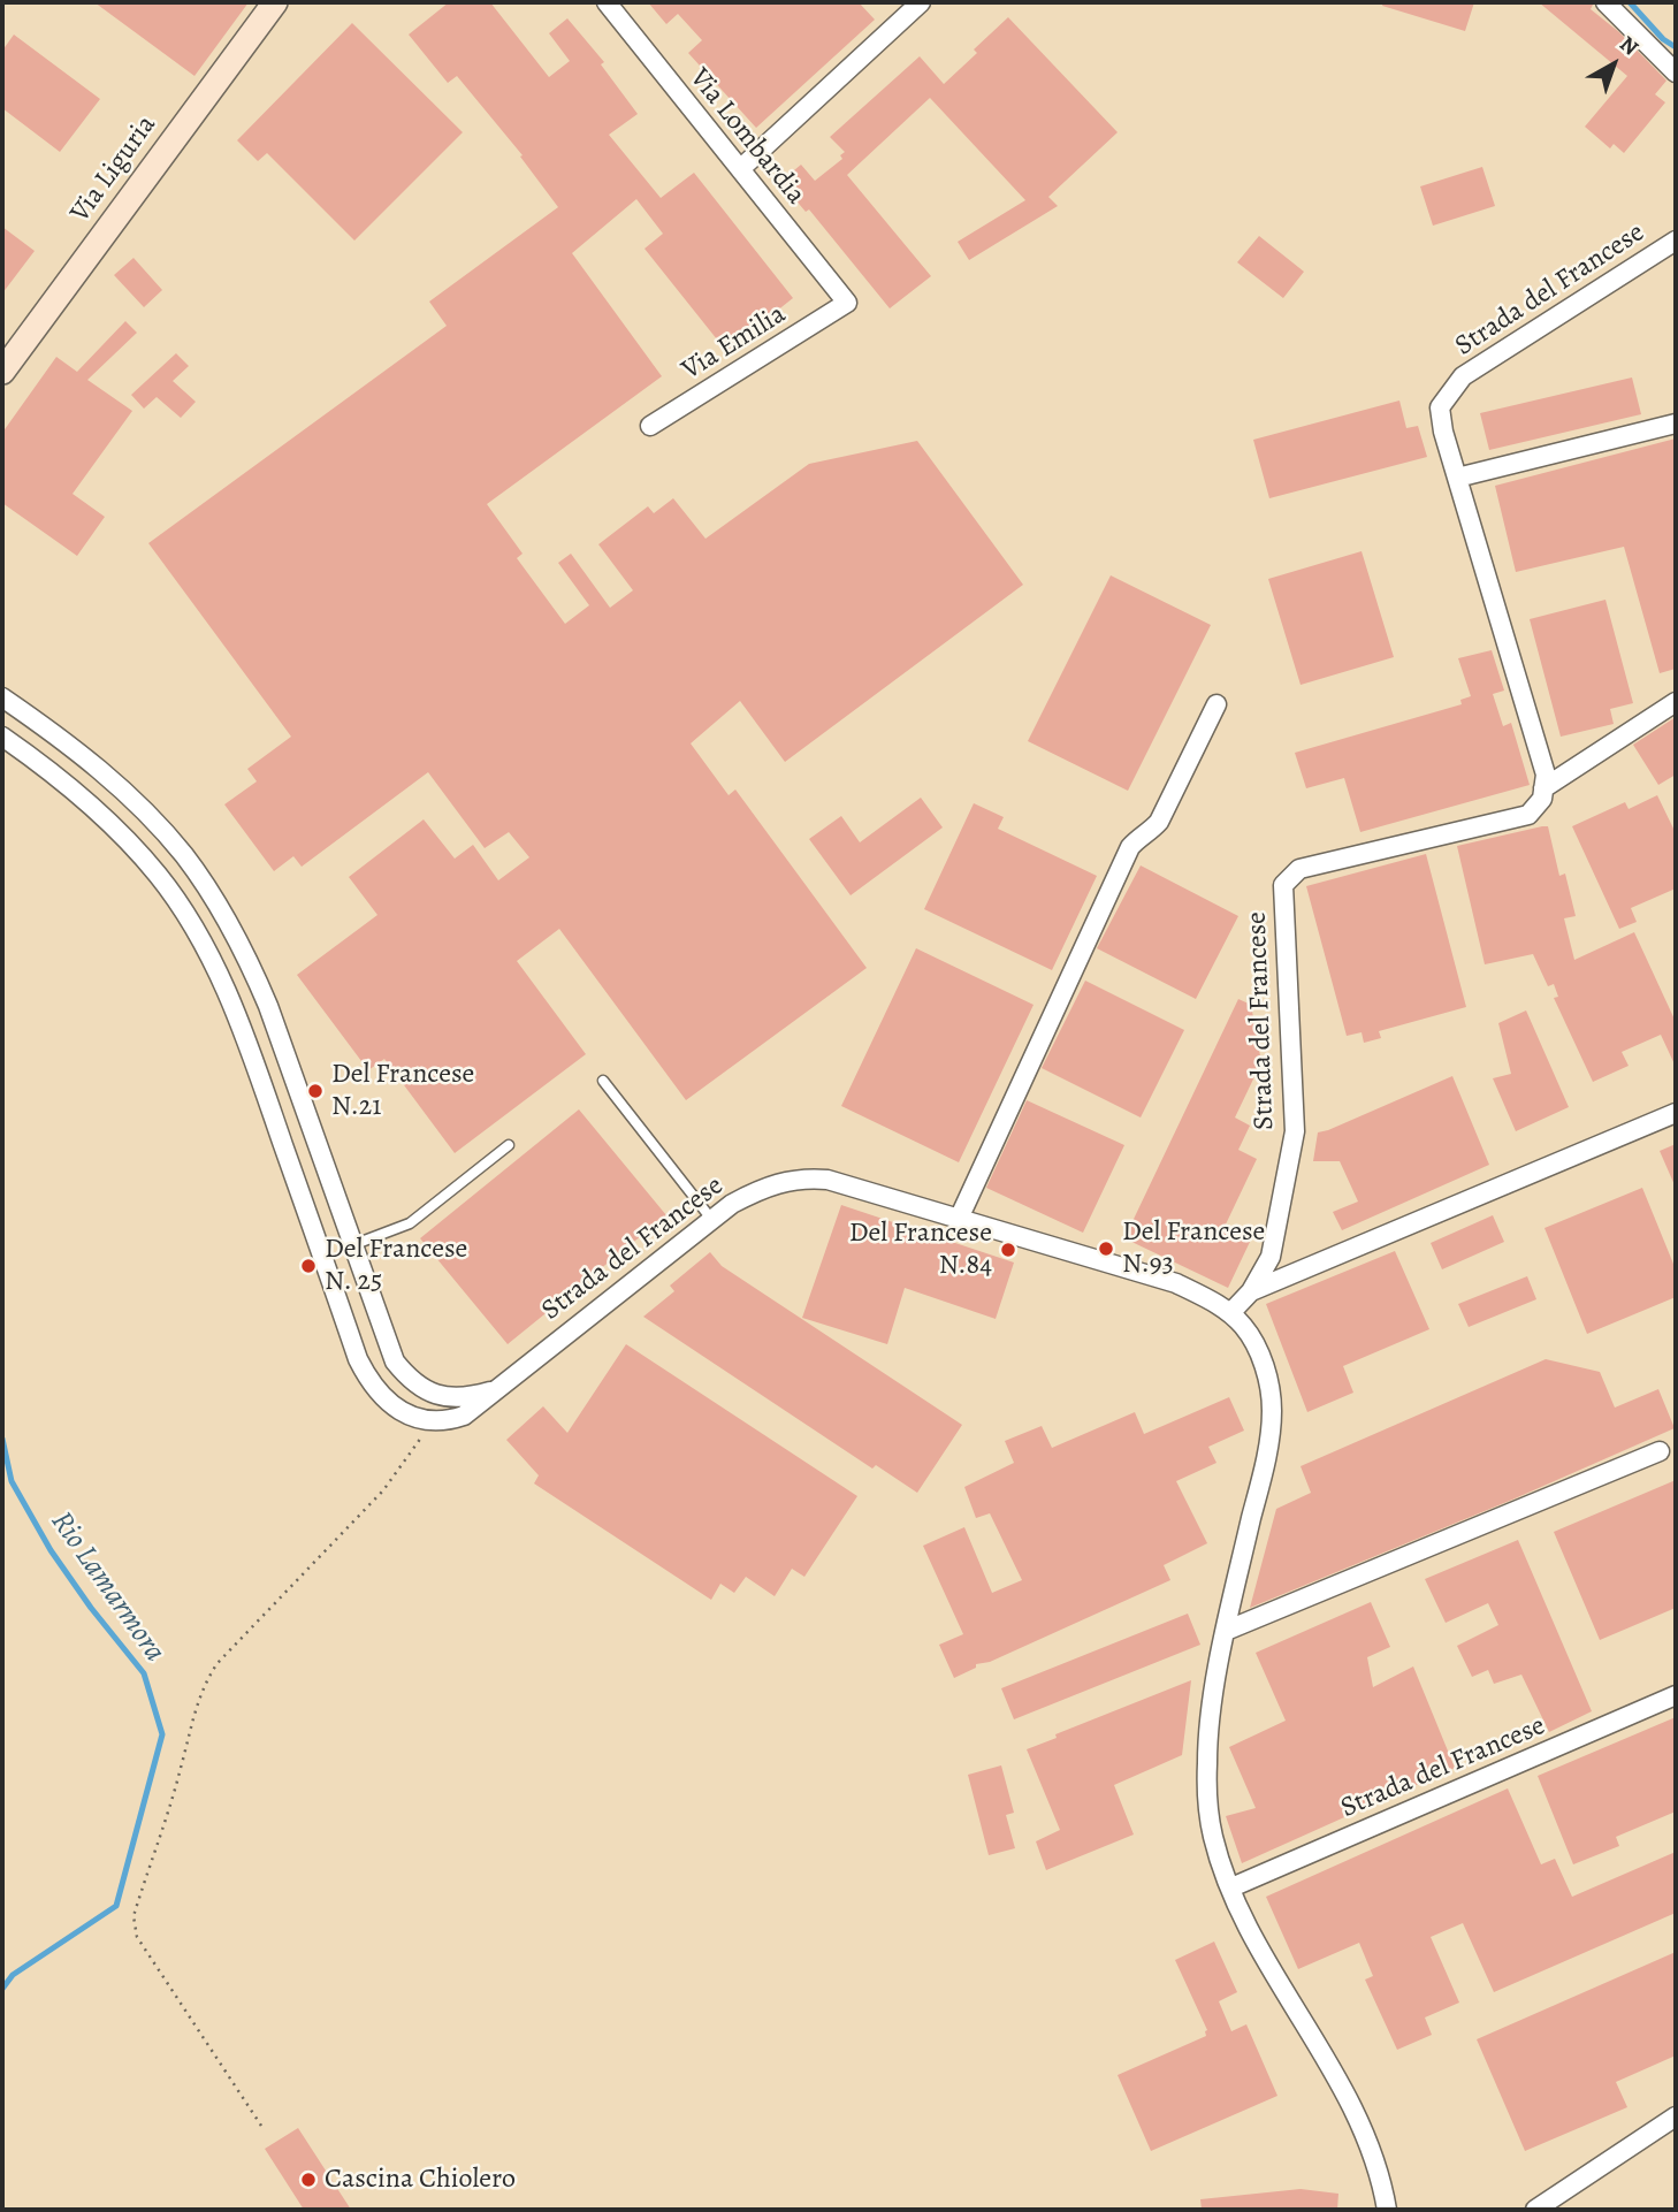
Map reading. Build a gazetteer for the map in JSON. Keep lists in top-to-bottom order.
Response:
{
  "streets": {
    "street": [
      "Via Lombardia",
      "Via Liguria",
      "Strada del Francese",
      "Via Emilia"
    ]
  },
  "crossings": [
    ["Via Lombardia", "Via Emilia"]
  ],
  "water": ["Rio Lamarmora"],
  "places": [
    "Del Francese N.21",
    "Del Francese N.93",
    "Del Francese N.84",
    "Del Francese N. 25",
    "Cascina Chiolero"
  ],
  "north": "top right"
}
